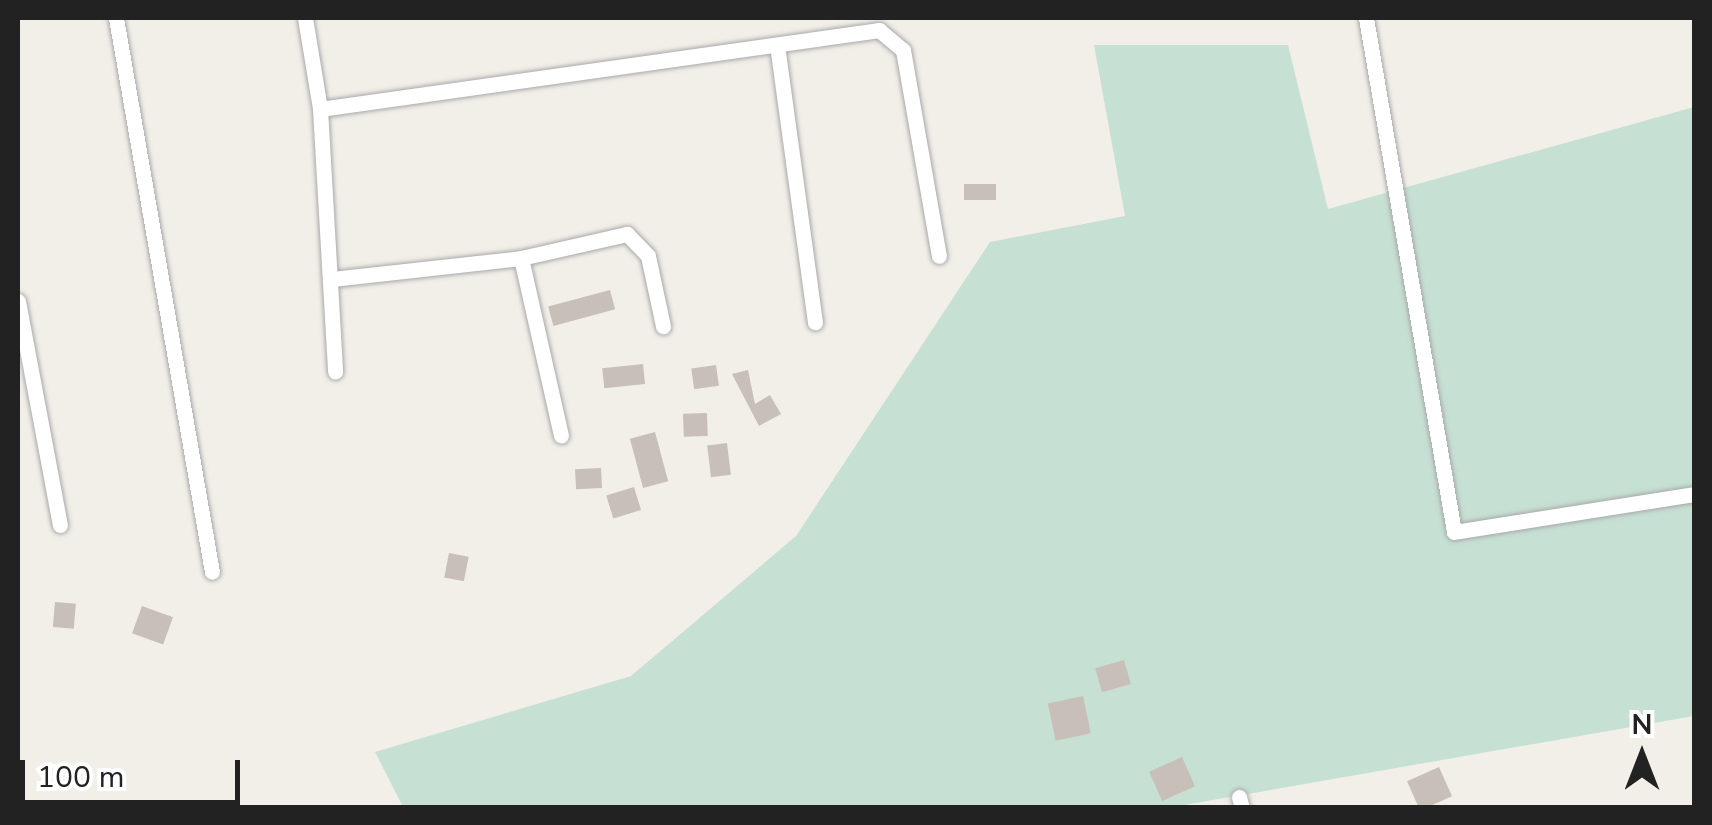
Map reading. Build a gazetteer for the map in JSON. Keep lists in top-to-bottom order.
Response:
{
  "scale_bar": "100 m",
  "north": "top"
}
